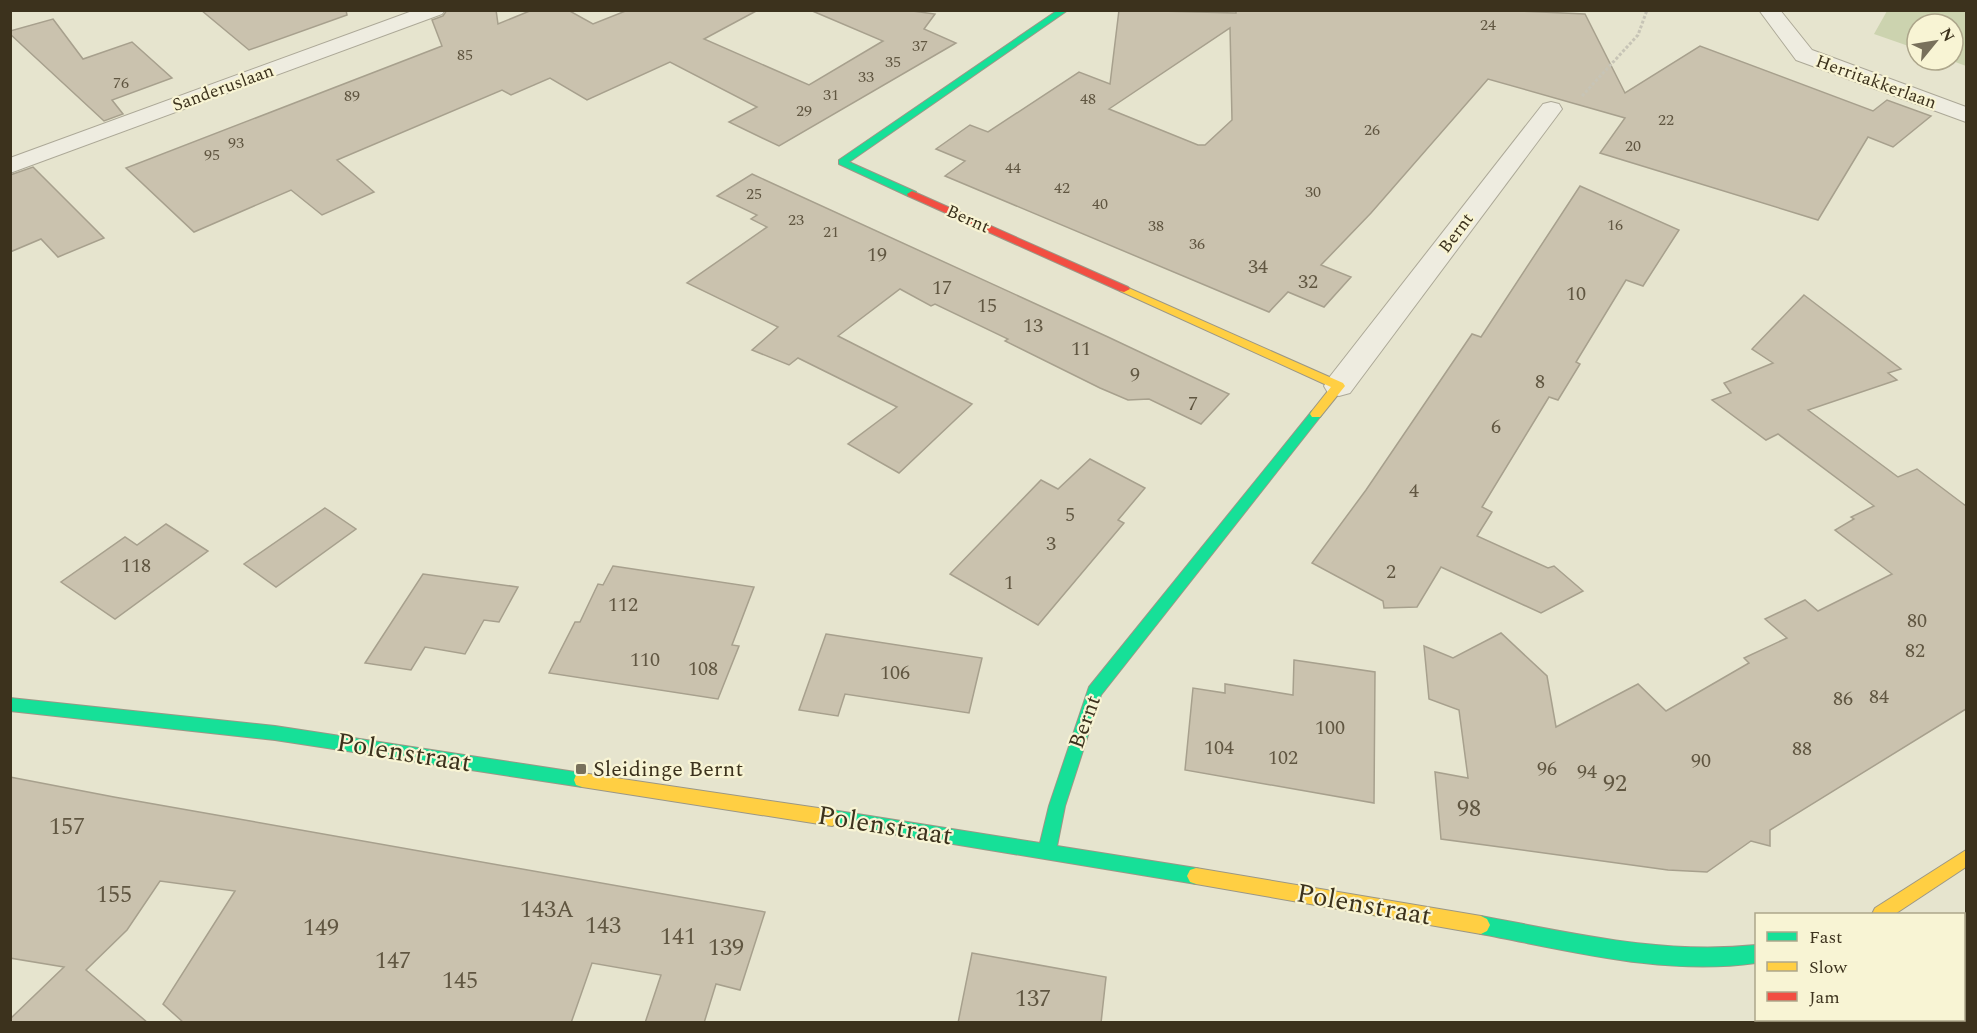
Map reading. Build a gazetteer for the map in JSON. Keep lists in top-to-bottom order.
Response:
{
  "streets": {
    "street": [
      "Herritakkerlaan",
      "Sanderuslaan",
      "Bernt",
      "Polenstraat"
    ]
  },
  "crossings": [
    ["Bernt", "Polenstraat"]
  ],
  "places": {
    "transit": ["Sleidinge Bernt"]
  },
  "house_numbers": [
    "24",
    "37",
    "85",
    "35",
    "33",
    "76",
    "31",
    "89",
    "48",
    "29",
    "22",
    "26",
    "93",
    "20",
    "95",
    "44",
    "42",
    "30",
    "25",
    "40",
    "23",
    "16",
    "38",
    "21",
    "36",
    "19",
    "34",
    "32",
    "17",
    "10",
    "15",
    "13",
    "11",
    "9",
    "8",
    "7",
    "6",
    "4",
    "5",
    "3",
    "118",
    "2",
    "1",
    "112",
    "80",
    "82",
    "110",
    "108",
    "106",
    "84",
    "86",
    "100",
    "104",
    "88",
    "102",
    "90",
    "96",
    "94",
    "92",
    "98",
    "157",
    "155",
    "143A",
    "143",
    "149",
    "141",
    "139",
    "147",
    "145",
    "137"
  ],
  "legend": ["Fast", "Slow", "Jam"],
  "north": "top right"
}
